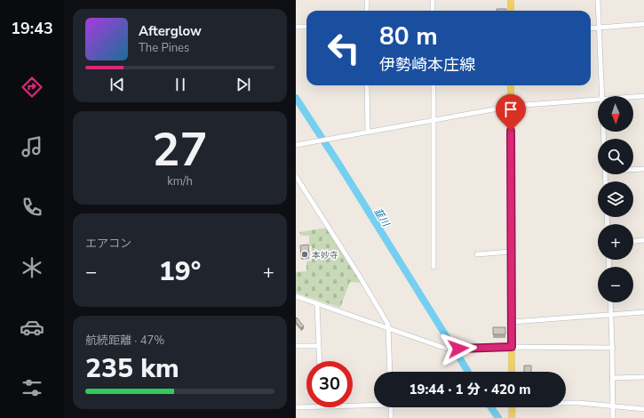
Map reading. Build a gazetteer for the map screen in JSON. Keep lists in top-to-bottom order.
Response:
{
  "water": ["韮川"],
  "places": ["本妙寺"],
  "north": "bottom",
  "page": {
    "tabs": "19:43",
    "turn": ["80 m", "伊勢崎本庄線"],
    "song": ["Afterglow", "The Pines"],
    "map_buttons": ["+", "−"],
    "tile": [
      ["27", "km/h"],
      "エアコン",
      ["航続距離 · 47%", "235 km"]
    ],
    "heat": ["−", "19°", "+"],
    "limit": "30",
    "trip": "19:44 · 1 分 · 420 m"
  }
}
